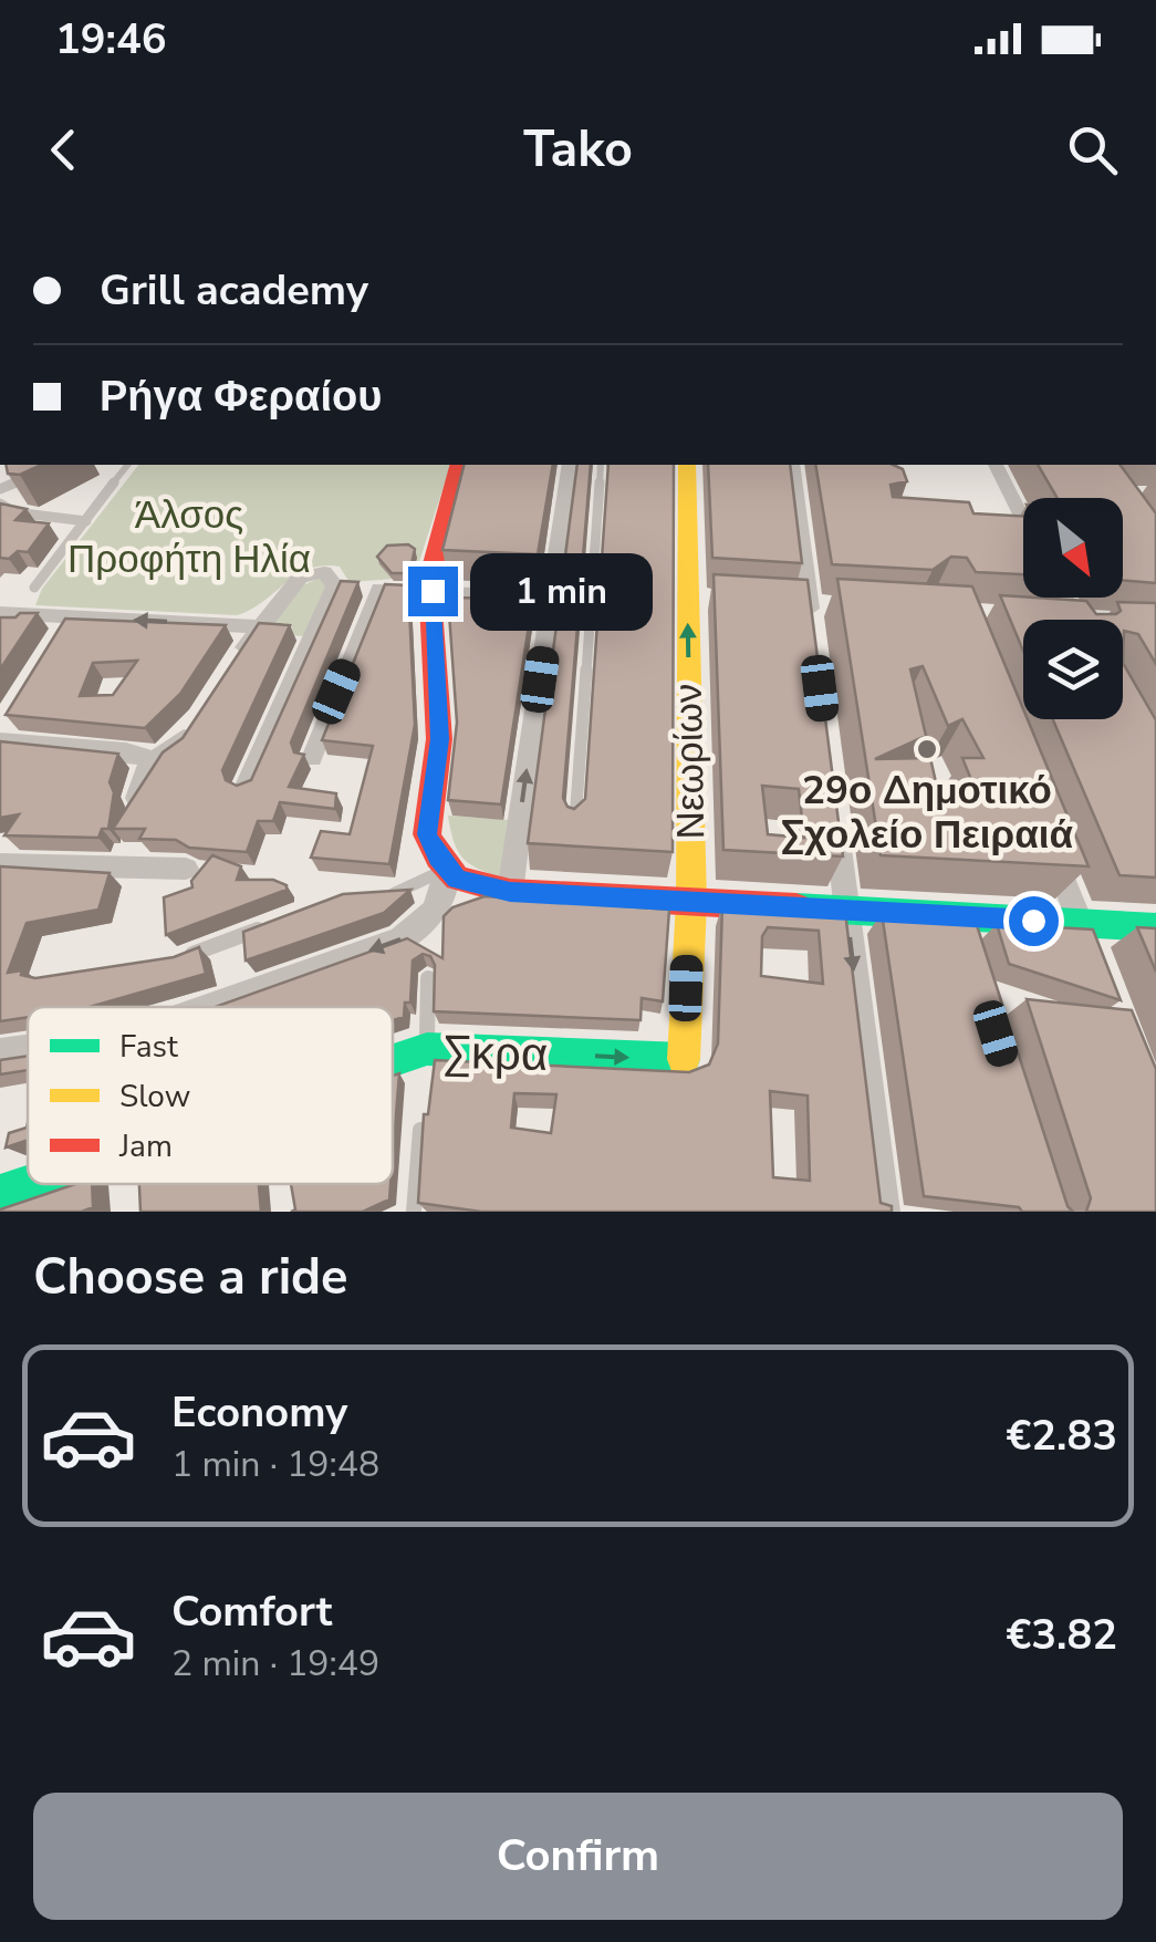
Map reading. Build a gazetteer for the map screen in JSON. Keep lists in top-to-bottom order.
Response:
{
  "streets": {
    "street": ["Νεωρίων", "Σκρα"]
  },
  "crossings": [
    ["Νεωρίων", "Σκρα"]
  ],
  "parks": ["Άλσος Προφήτη Ηλία"],
  "places": ["29ο Δημοτικό Σχολείο Πειραιά"],
  "legend": ["Fast", "Slow", "Jam"],
  "north": "bottom right",
  "page": {
    "status": "19:46",
    "header": "Tako",
    "banner": ["Grill academy", "Ρήγα Φεραίου"],
    "bubble": "1 min",
    "heading": "Choose a ride",
    "list": [
      {
        "name": "Economy",
        "note": "1 min · 19:48",
        "value": "€2.83"
      },
      {
        "name": "Comfort",
        "note": "2 min · 19:49",
        "value": "€3.82"
      }
    ],
    "buttons": "Confirm"
  }
}
